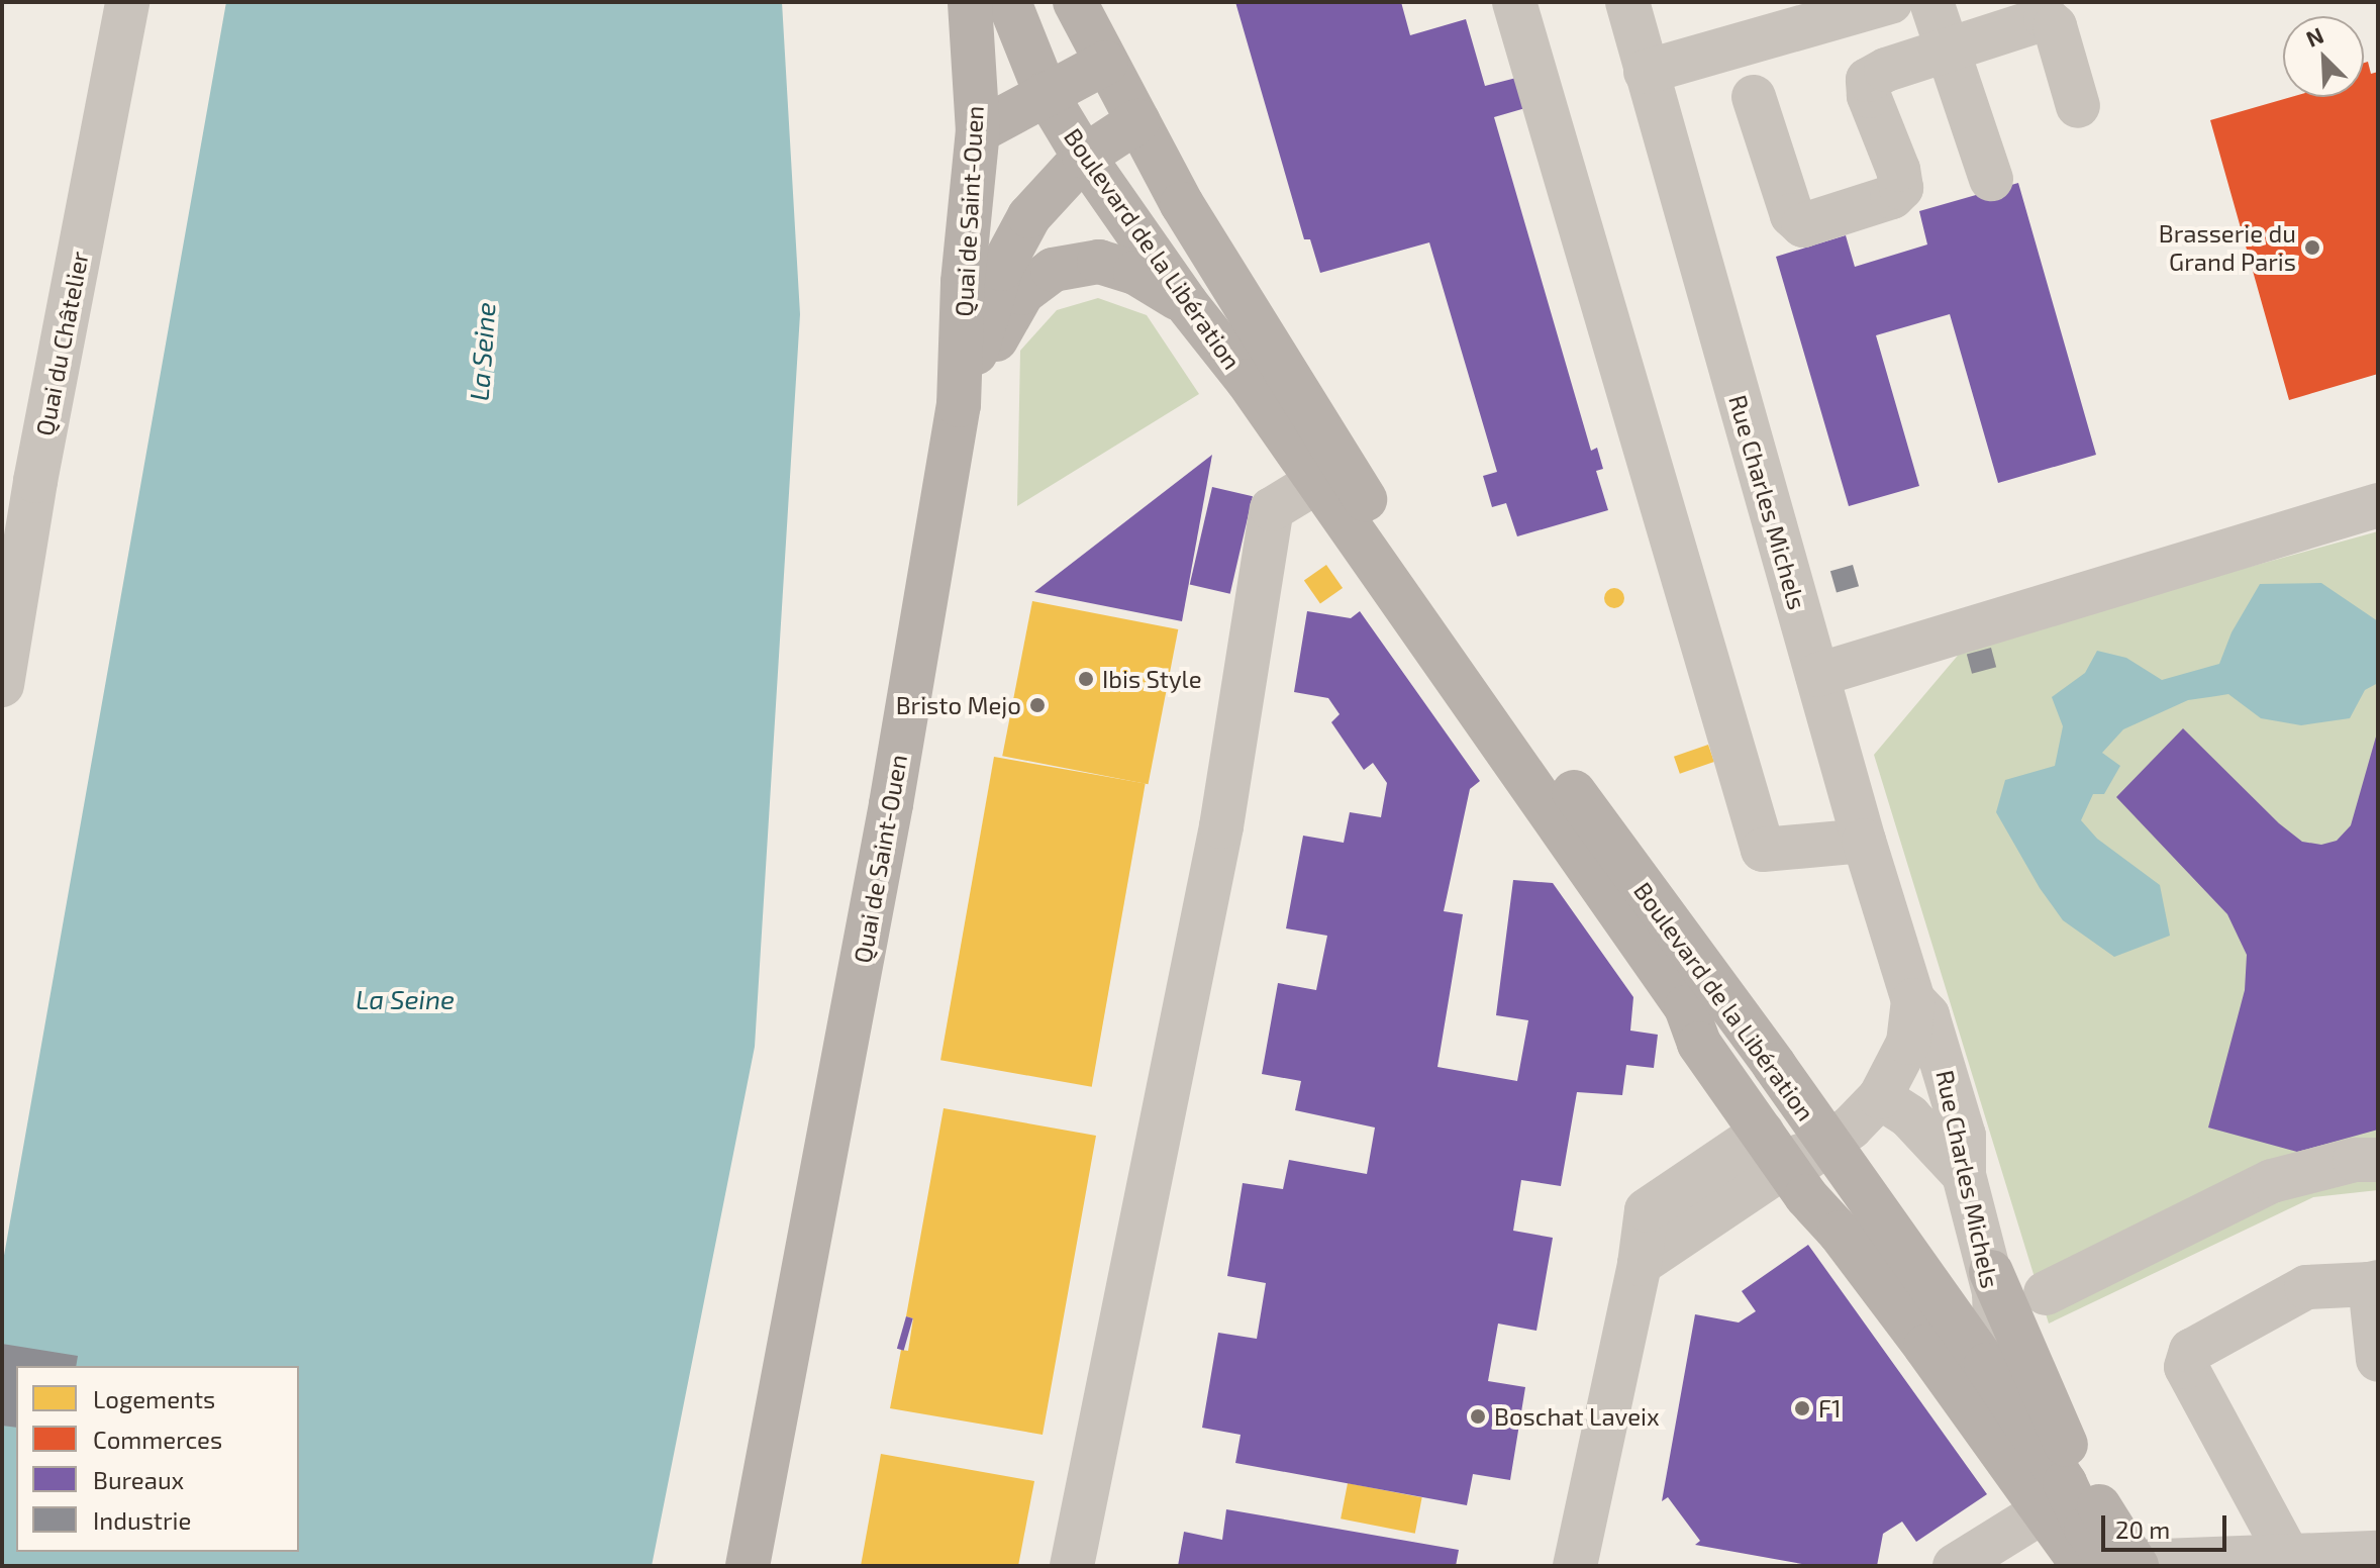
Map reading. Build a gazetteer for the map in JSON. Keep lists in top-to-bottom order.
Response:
{
  "streets": {
    "main road": ["Quai de Saint-Ouen", "Boulevard de la Libération"],
    "street": ["Quai du Châtelier", "Rue Charles Michels"]
  },
  "crossings": [
    ["Boulevard de la Libération", "Rue Charles Michels"]
  ],
  "water": ["La Seine"],
  "places": [
    "Brasserie du Grand Paris",
    "Ibis Style",
    "Bristo Mejo",
    "F1",
    "Boschat Laveix"
  ],
  "legend": [
    "Logements",
    "Commerces",
    "Bureaux",
    "Industrie"
  ],
  "scale_bar": "20 m",
  "north": "top left"
}
